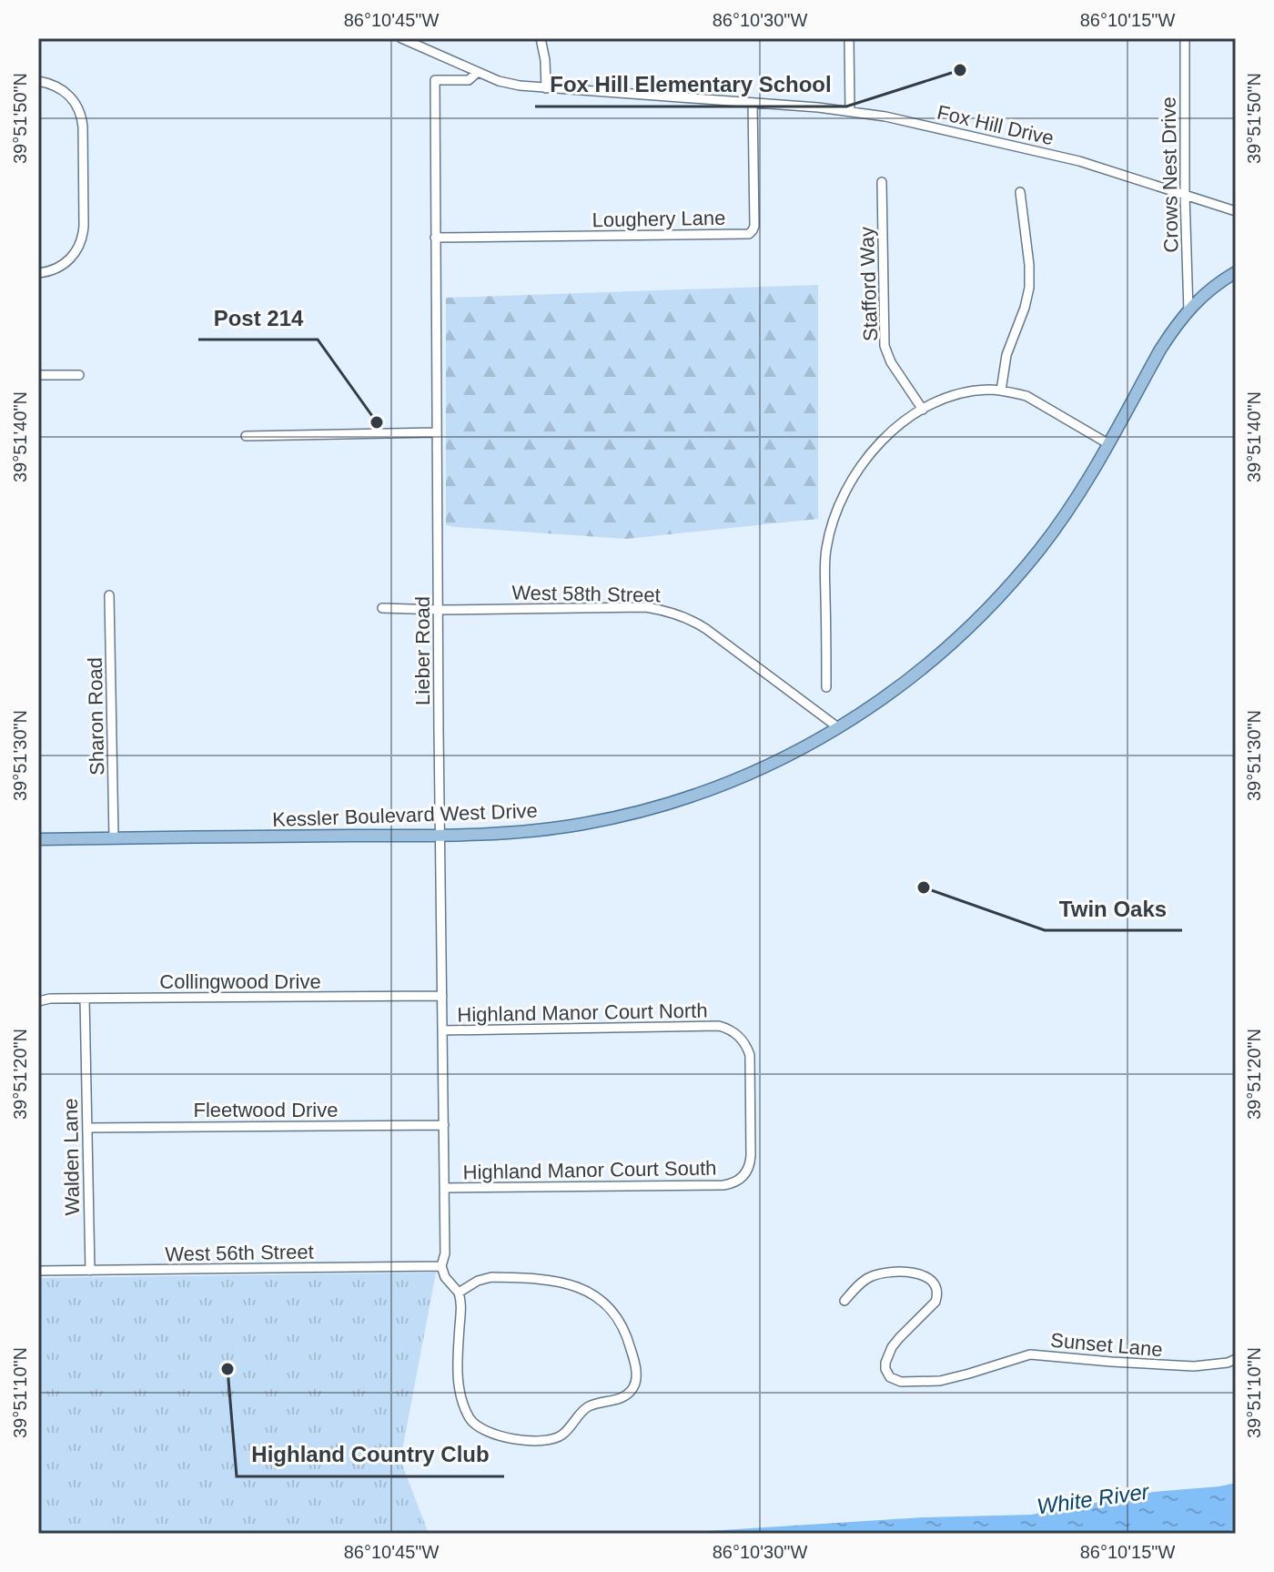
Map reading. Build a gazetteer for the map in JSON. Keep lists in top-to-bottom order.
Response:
{
  "streets": {
    "main road": ["Kessler Boulevard West Drive"],
    "street": [
      "Fox Hill Drive",
      "Crows Nest Drive",
      "Loughery Lane",
      "Stafford Way",
      "West 58th Street",
      "Lieber Road",
      "Sharon Road",
      "Collingwood Drive",
      "Highland Manor Court North",
      "Fleetwood Drive",
      "Walden Lane",
      "Highland Manor Court South",
      "West 56th Street",
      "Sunset Lane"
    ]
  },
  "crossings": [
    ["Fox Hill Drive", "Crows Nest Drive"],
    ["Fox Hill Drive", "Loughery Lane"],
    ["Fox Hill Drive", "Lieber Road"],
    ["Crows Nest Drive", "Kessler Boulevard West Drive"],
    ["Loughery Lane", "Lieber Road"],
    ["West 58th Street", "Lieber Road"],
    ["West 58th Street", "Kessler Boulevard West Drive"],
    ["Lieber Road", "Kessler Boulevard West Drive"],
    ["Lieber Road", "Collingwood Drive"],
    ["Lieber Road", "Highland Manor Court North"],
    ["Lieber Road", "Fleetwood Drive"],
    ["Lieber Road", "Highland Manor Court South"],
    ["Lieber Road", "West 56th Street"],
    ["Sharon Road", "Kessler Boulevard West Drive"],
    ["Collingwood Drive", "Walden Lane"],
    ["Highland Manor Court North", "Highland Manor Court South"],
    ["Fleetwood Drive", "Walden Lane"],
    ["Walden Lane", "West 56th Street"]
  ],
  "water": ["White River"],
  "places": [
    "Fox Hill Elementary School",
    "Post 214",
    "Twin Oaks",
    "Highland Country Club"
  ],
  "coordinates": [
    "86°10'45\"W",
    "86°10'30\"W",
    "86°10'15\"W",
    "39°51'50\"N",
    "39°51'40\"N",
    "39°51'30\"N",
    "39°51'20\"N",
    "39°51'10\"N"
  ]
}
